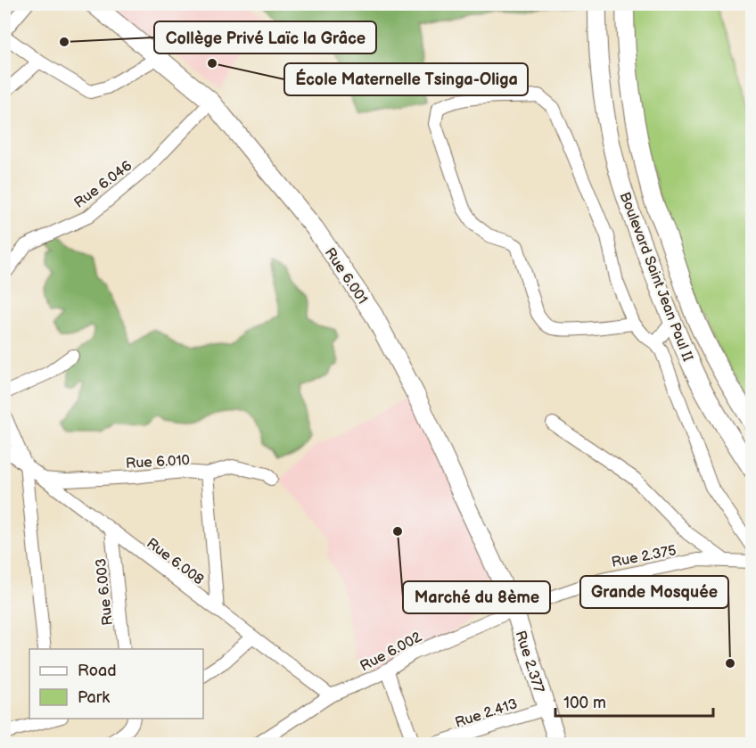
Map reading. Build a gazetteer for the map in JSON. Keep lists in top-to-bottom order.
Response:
{
  "streets": {
    "main road": ["Rue 6.001", "Boulevard Saint Jean Paul II", "Rue 2.377"],
    "street": [
      "Rue 6.046",
      "Rue 6.010",
      "Rue 2.375",
      "Rue 6.008",
      "Rue 6.003",
      "Rue 6.002",
      "Rue 2.413"
    ]
  },
  "crossings": [
    ["Rue 6.046", "Rue 6.001"],
    ["Rue 6.001", "Rue 2.375"],
    ["Rue 6.001", "Rue 6.002"],
    ["Rue 6.001", "Rue 2.377"],
    ["Rue 6.010", "Rue 6.008"],
    ["Rue 2.375", "Rue 6.002"],
    ["Rue 2.375", "Rue 2.377"],
    ["Rue 6.008", "Rue 6.003"],
    ["Rue 6.008", "Rue 6.002"],
    ["Rue 6.002", "Rue 2.377"],
    ["Rue 2.377", "Rue 2.413"]
  ],
  "places": [
    "Collège Privé Laïc la Grâce",
    "École Maternelle Tsinga-Oliga",
    "Marché du 8ème",
    "Grande Mosquée"
  ],
  "legend": ["Road", "Park"],
  "scale_bar": "100 m"
}
